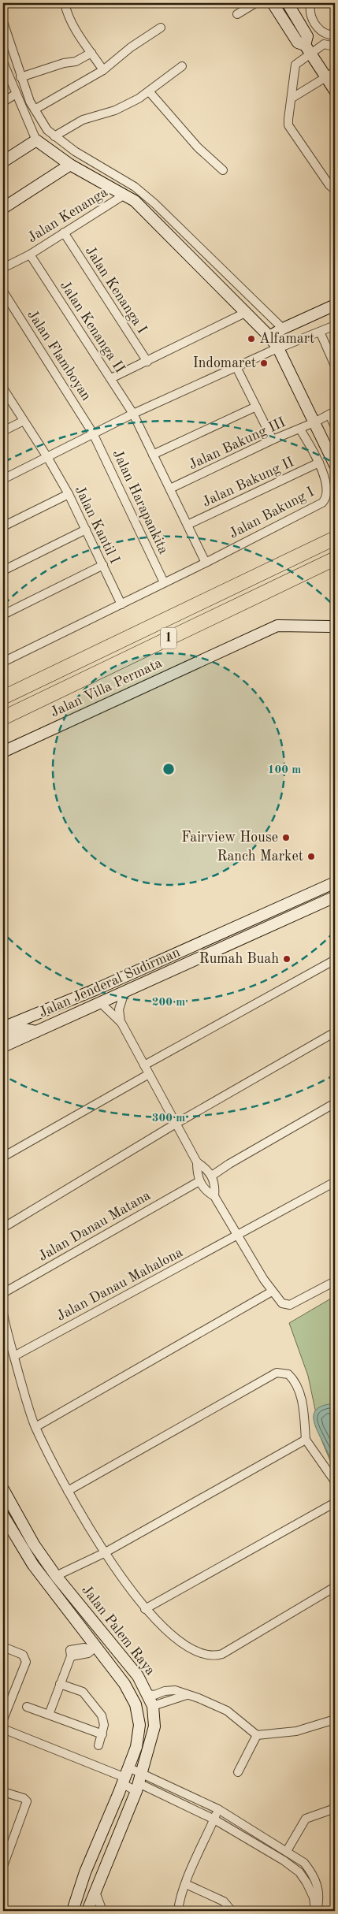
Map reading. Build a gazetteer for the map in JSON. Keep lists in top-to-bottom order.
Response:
{
  "streets": {
    "highway": ["1"],
    "street": [
      "Jalan Kenanga",
      "Jalan Kenanga I",
      "Jalan Kenanga II",
      "Jalan Flamboyan",
      "Jalan Bakung III",
      "Jalan Bakung II",
      "Jalan Harapankita",
      "Jalan Bakung I",
      "Jalan Kantil I",
      "Jalan Villa Permata",
      "Jalan Jenderal Sudirman",
      "Jalan Danau Matana",
      "Jalan Danau Mahalona",
      "Jalan Palem Raya"
    ]
  },
  "crossings": [
    ["Jalan Kenanga", "Jalan Kenanga I"],
    ["Jalan Kenanga", "Jalan Kenanga II"],
    ["Jalan Flamboyan", "Jalan Harapankita"],
    ["Jalan Bakung III", "Jalan Bakung I"],
    ["Jalan Bakung II", "Jalan Bakung I"],
    ["Jalan Harapankita", "Jalan Bakung I"],
    ["Jalan Bakung I", "Jalan Kantil I"]
  ],
  "places": [
    "Alfamart",
    "Indomaret",
    "Fairview House",
    "Ranch Market",
    "Rumah Buah"
  ],
  "rings": ["100 m", "200 m", "300 m"]
}
